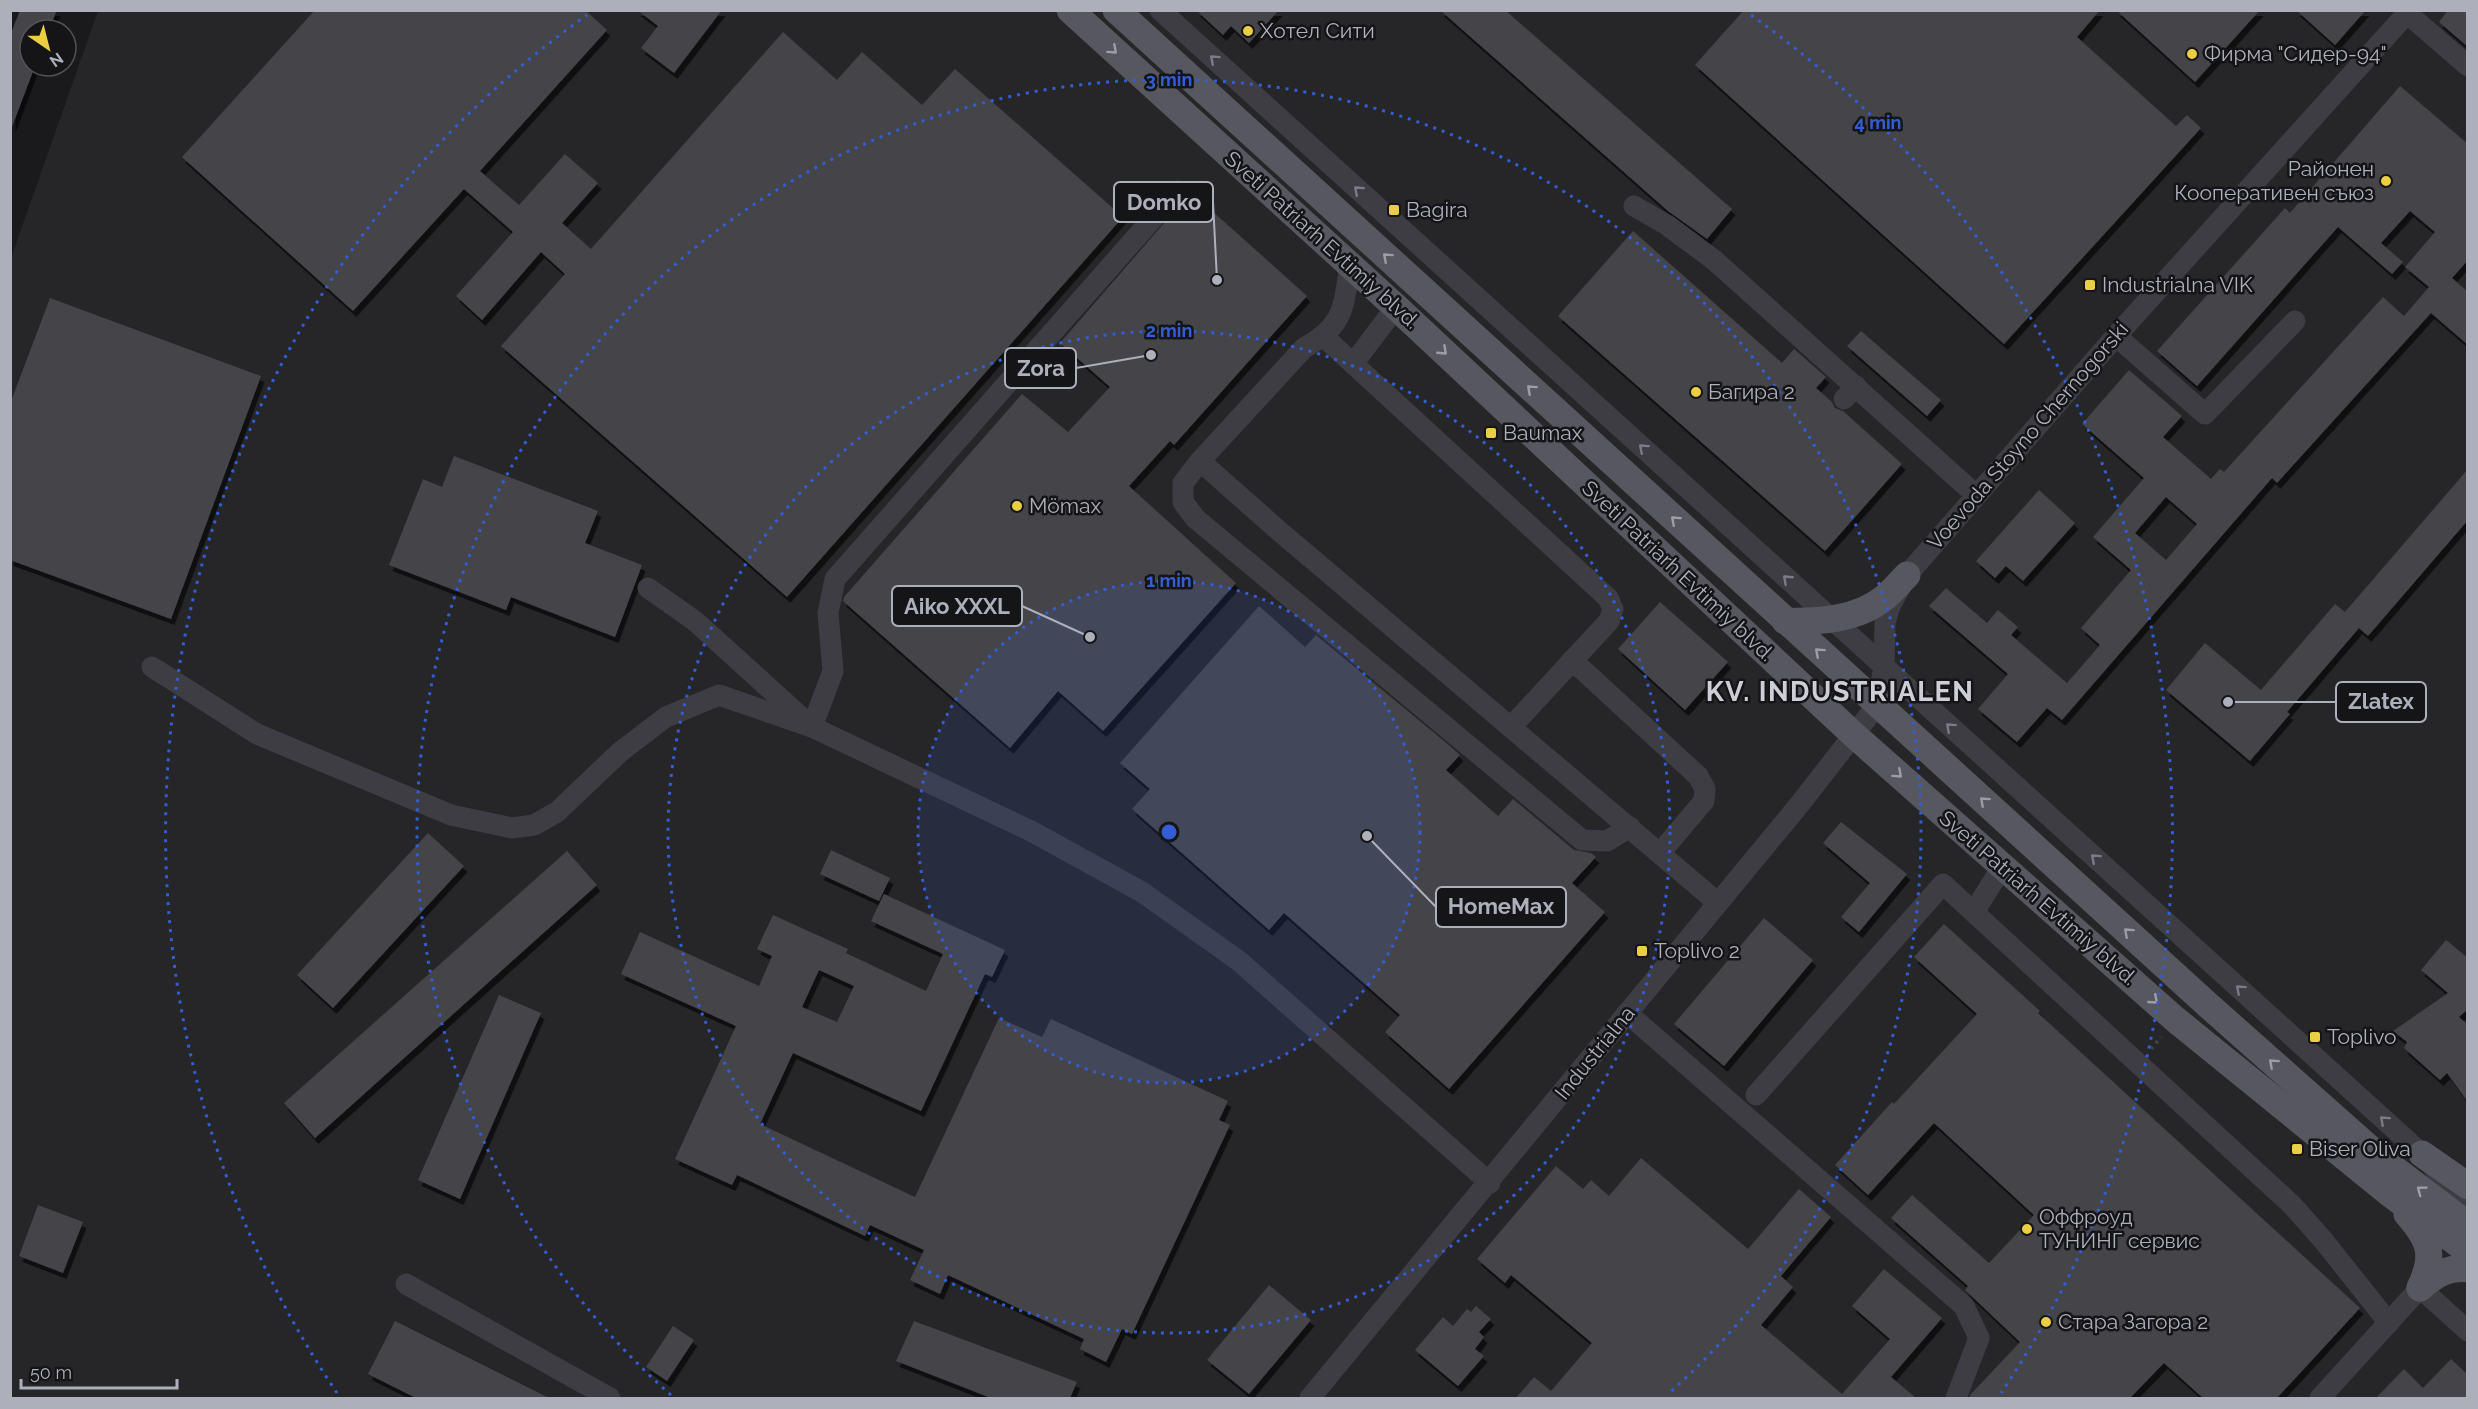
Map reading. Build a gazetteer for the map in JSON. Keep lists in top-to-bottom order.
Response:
{
  "streets": {
    "main road": ["Sveti Patriarh Evtimiy blvd."],
    "street": ["Voevoda Stoyno Chernogorski", "Industrialna"]
  },
  "crossings": [
    ["Sveti Patriarh Evtimiy blvd.", "Voevoda Stoyno Chernogorski"],
    ["Sveti Patriarh Evtimiy blvd.", "Industrialna"],
    ["Voevoda Stoyno Chernogorski", "Industrialna"]
  ],
  "districts": ["KV. INDUSTRIALEN"],
  "places": {
    "other": [
      "Хотел Сити",
      "Фирма \"Сидер-94\"",
      "Районен Кооперативен съюз",
      "Domko",
      "Zora",
      "Багира 2",
      "Mömax",
      "Aiko XXXL",
      "Zlatex",
      "HomeMax",
      "Оффроуд ТУНИНГ сервис",
      "Стара Загора 2"
    ],
    "transit": [
      "Bagira",
      "Industrialna VIK",
      "Baumax",
      "Toplivo 2",
      "Toplivo",
      "Biser Oliva"
    ]
  },
  "scale_bar": "50 m",
  "north": "bottom right",
  "rings": [
    "3 min",
    "4 min",
    "2 min",
    "1 min"
  ]
}
